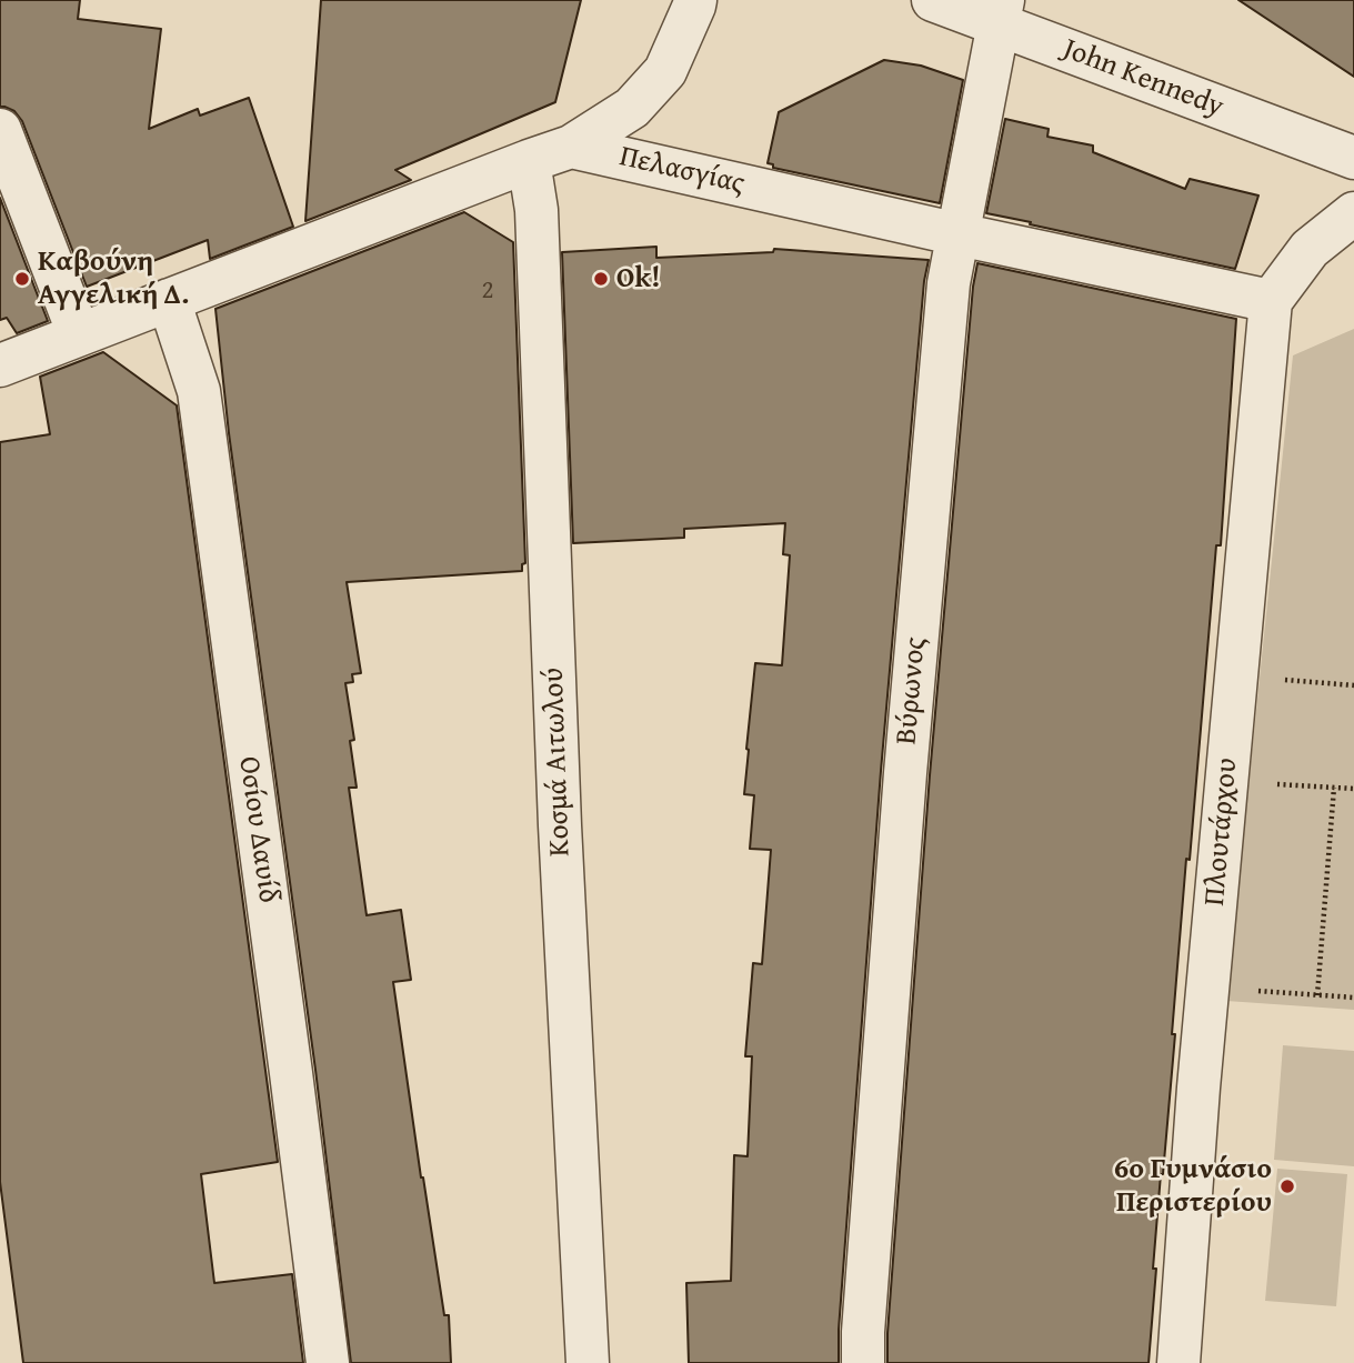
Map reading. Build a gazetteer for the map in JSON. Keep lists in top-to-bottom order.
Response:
{
  "streets": {
    "street": [
      "John Kennedy",
      "Πελασγίας",
      "Βύρωνος",
      "Κοσμά Αιτωλού",
      "Οσίου Δαυίδ",
      "Πλουτάρχου"
    ]
  },
  "crossings": [
    ["John Kennedy", "Βύρωνος"],
    ["Πελασγίας", "Βύρωνος"],
    ["Πελασγίας", "Πλουτάρχου"]
  ],
  "places": ["Καβούνη Αγγελική Δ.", "Ok!", "6ο Γυμνάσιο Περιστερίου"],
  "house_numbers": ["2"]
}
